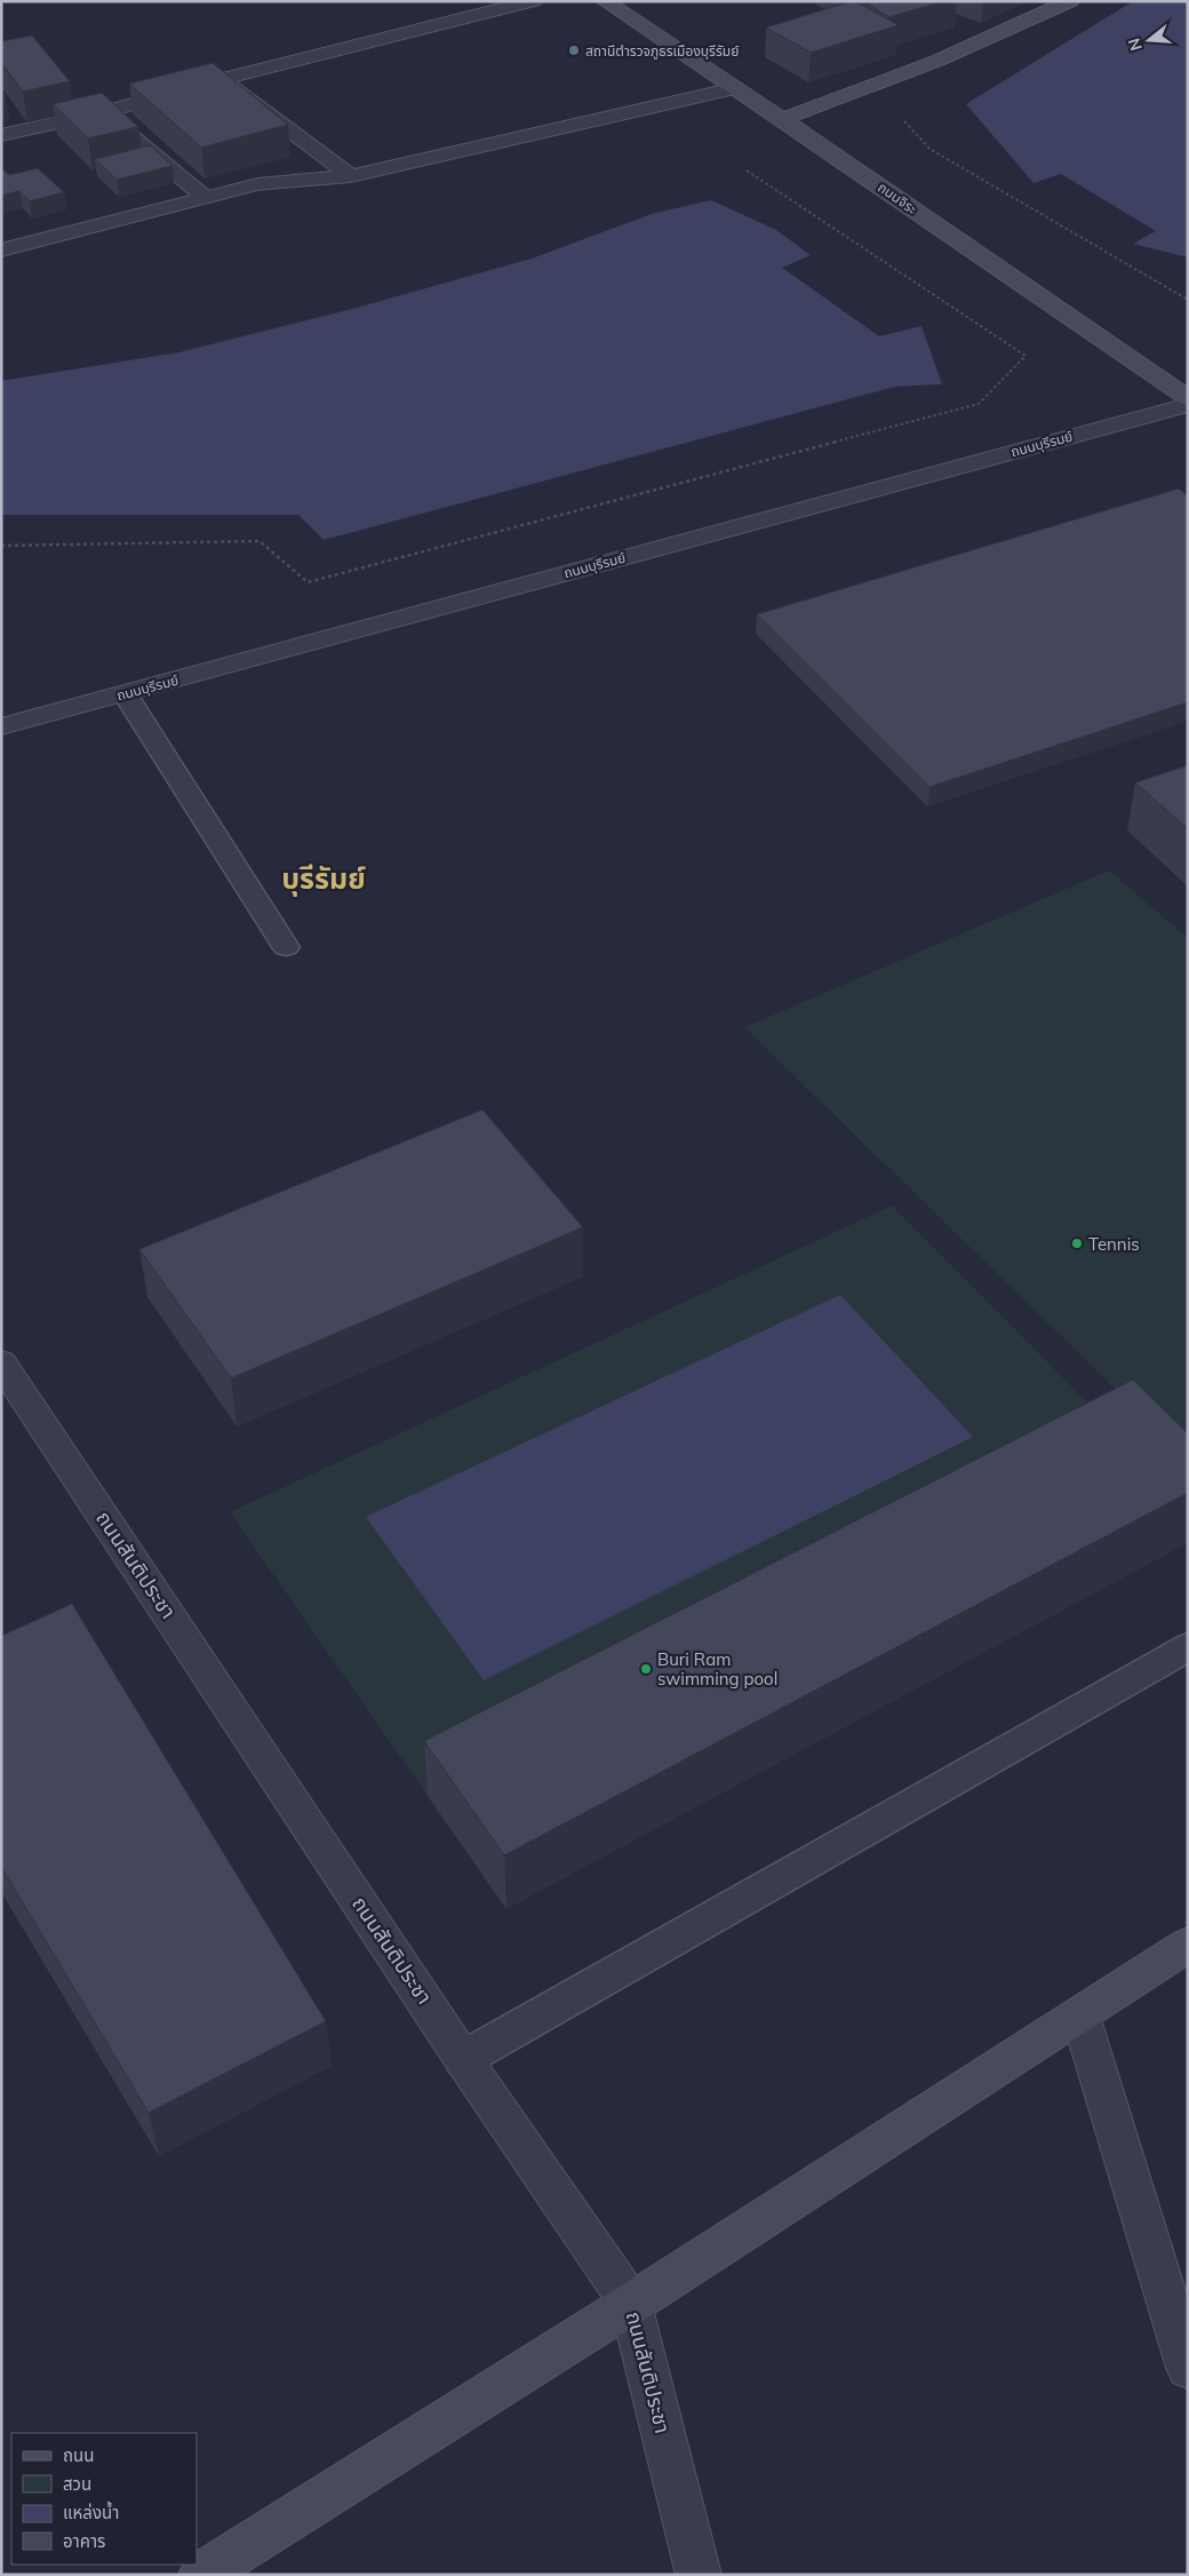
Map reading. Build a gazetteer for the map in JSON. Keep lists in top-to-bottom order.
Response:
{
  "streets": {
    "street": ["ถนนจิระ", "ถนนบุรีรมย์", "ถนนสันติประชา"]
  },
  "districts": ["บุรีรัมย์"],
  "places": ["สถานีตำรวจภูธรเมืองบุรีรัมย์", "Tennis", "Buri Ram swimming pool"],
  "legend": [
    "ถนน",
    "สวน",
    "แหล่งน้ำ",
    "อาคาร"
  ],
  "north": "left"
}
